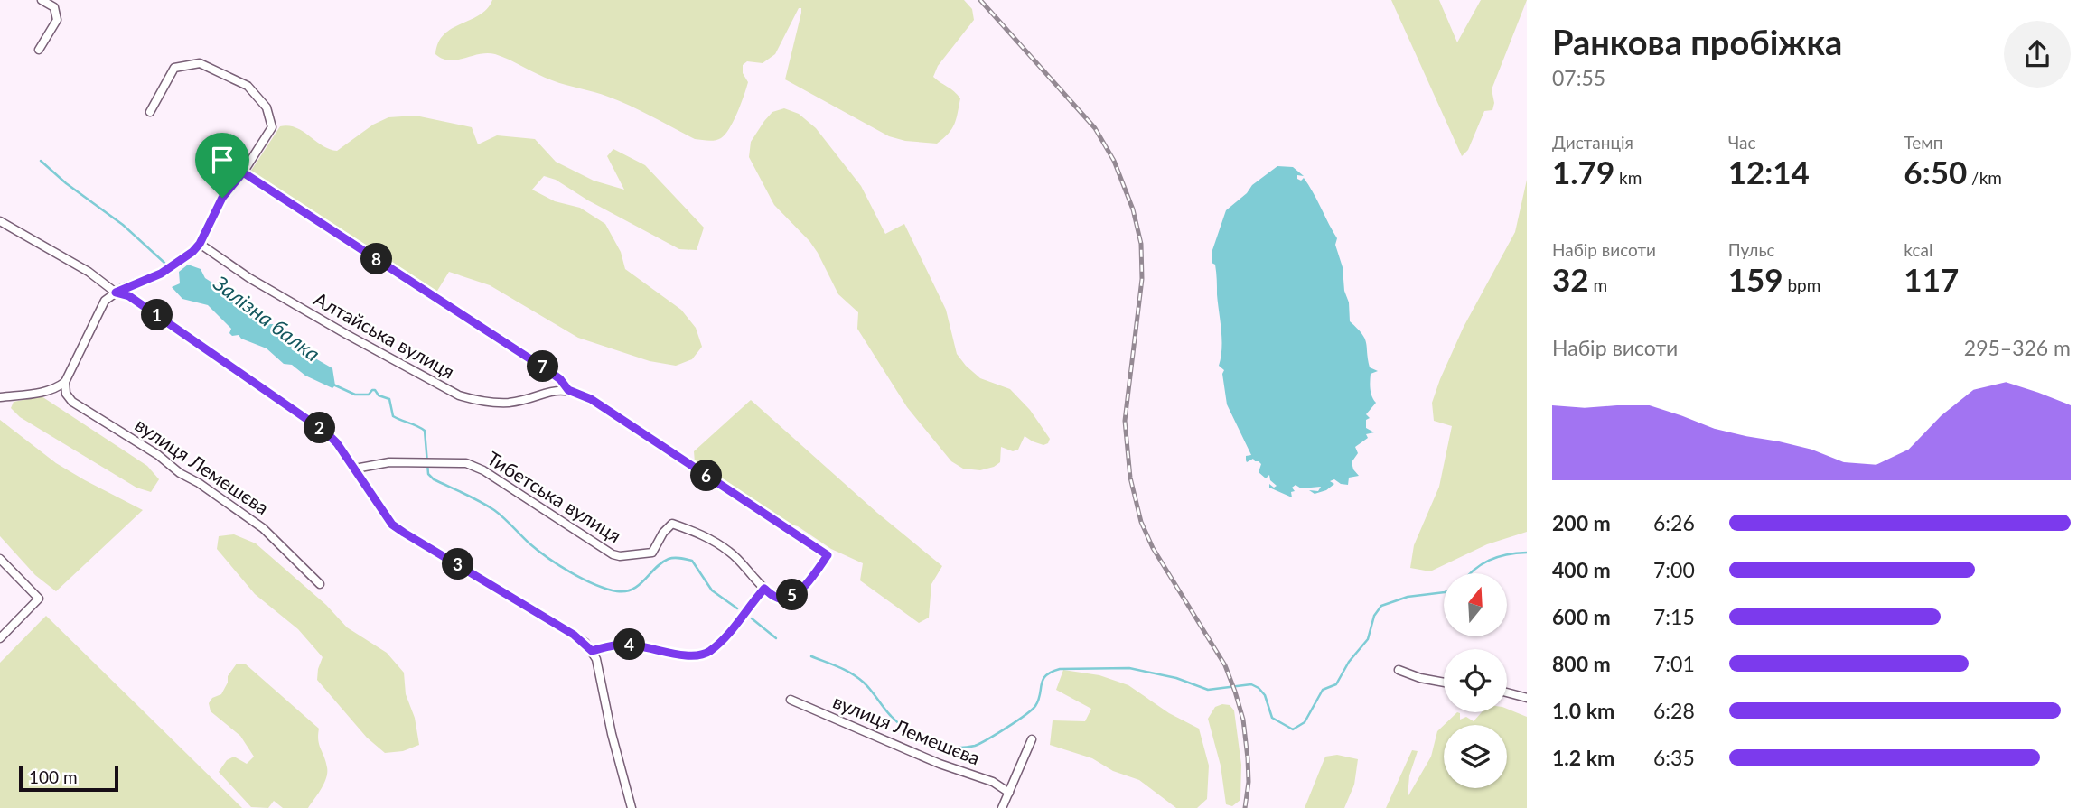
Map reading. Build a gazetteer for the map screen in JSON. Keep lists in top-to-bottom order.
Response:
{
  "streets": {
    "street": ["Алтайська вулиця", "вулиця Лемешєва", "Тибетська вулиця"]
  },
  "water": ["Залізна балка"],
  "scale_bar": "100 m",
  "north": "top",
  "page": {
    "heading": ["Ранкова пробіжка", "07:55"],
    "stats": [
      ["Дистанція", "1.79 km"],
      ["Час", "12:14"],
      ["Темп", "6:50 /km"],
      ["Набір висоти", "32 m"],
      ["Пульс", "159 bpm"],
      ["kcal", "117"]
    ],
    "pins": [
      "8",
      "1",
      "7",
      "2",
      "6",
      "3",
      "5",
      "4"
    ],
    "chart": ["Набір висоти", "295–326 m"],
    "list": [
      {
        "name": "200 m",
        "note": "6:26"
      },
      {
        "name": "400 m",
        "note": "7:00"
      },
      {
        "name": "600 m",
        "note": "7:15"
      },
      {
        "name": "800 m",
        "note": "7:01"
      },
      {
        "name": "1.0 km",
        "note": "6:28"
      },
      {
        "name": "1.2 km",
        "note": "6:35"
      }
    ],
    "scale": "100 m"
  }
}
